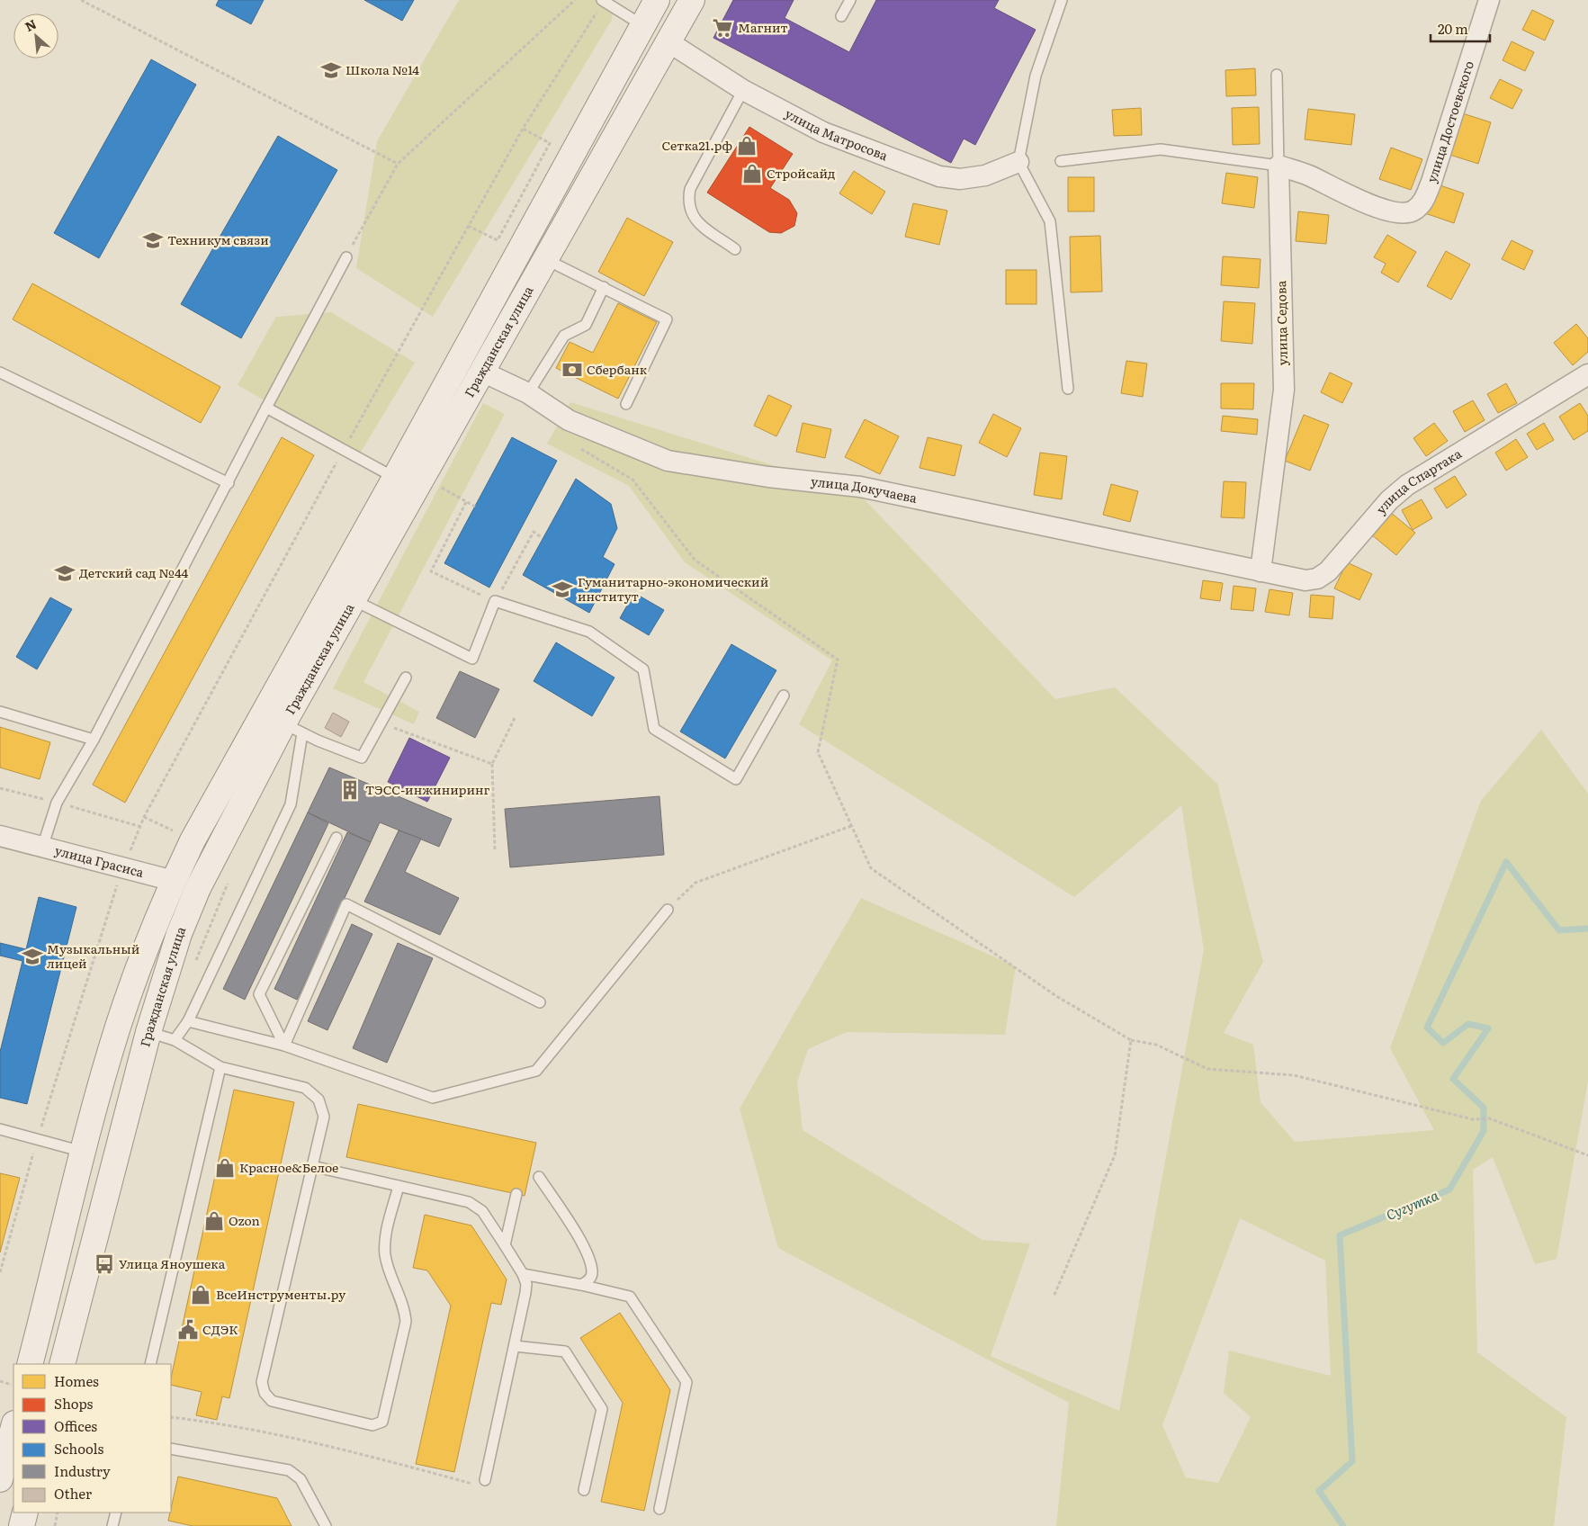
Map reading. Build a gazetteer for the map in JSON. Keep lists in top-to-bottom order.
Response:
{
  "streets": {
    "main road": ["Гражданская улица", "улица Грасиса"],
    "street": [
      "улица Достоевского",
      "улица Матросова",
      "улица Седова",
      "улица Спартака",
      "улица Докучаева"
    ]
  },
  "crossings": [
    ["улица Достоевского", "улица Седова"],
    ["улица Матросова", "Гражданская улица"],
    ["улица Седова", "улица Спартака"],
    ["улица Седова", "улица Докучаева"],
    ["Гражданская улица", "улица Докучаева"],
    ["Гражданская улица", "улица Грасиса"],
    ["улица Спартака", "улица Докучаева"]
  ],
  "water": ["Сугутка"],
  "places": {
    "supermarket": ["Магнит"],
    "school or university": [
      "Школа №14",
      "Техникум связи",
      "Детский сад №44",
      "Гуманитарно-экономический институт",
      "Музыкальный лицей"
    ],
    "shop": [
      "Сетка21.рф",
      "Стройсайд",
      "Красное&Белое",
      "Ozon",
      "ВсеИнструменты.ру"
    ],
    "bank": ["Сбербанк"],
    "building": ["ТЭСС-инжиниринг"],
    "bus stop": ["Улица Яноушека"],
    "public building": ["СДЭК"]
  },
  "legend": [
    "Homes",
    "Shops",
    "Offices",
    "Schools",
    "Industry",
    "Other"
  ],
  "scale_bar": "20 m",
  "north": "top left"
}
